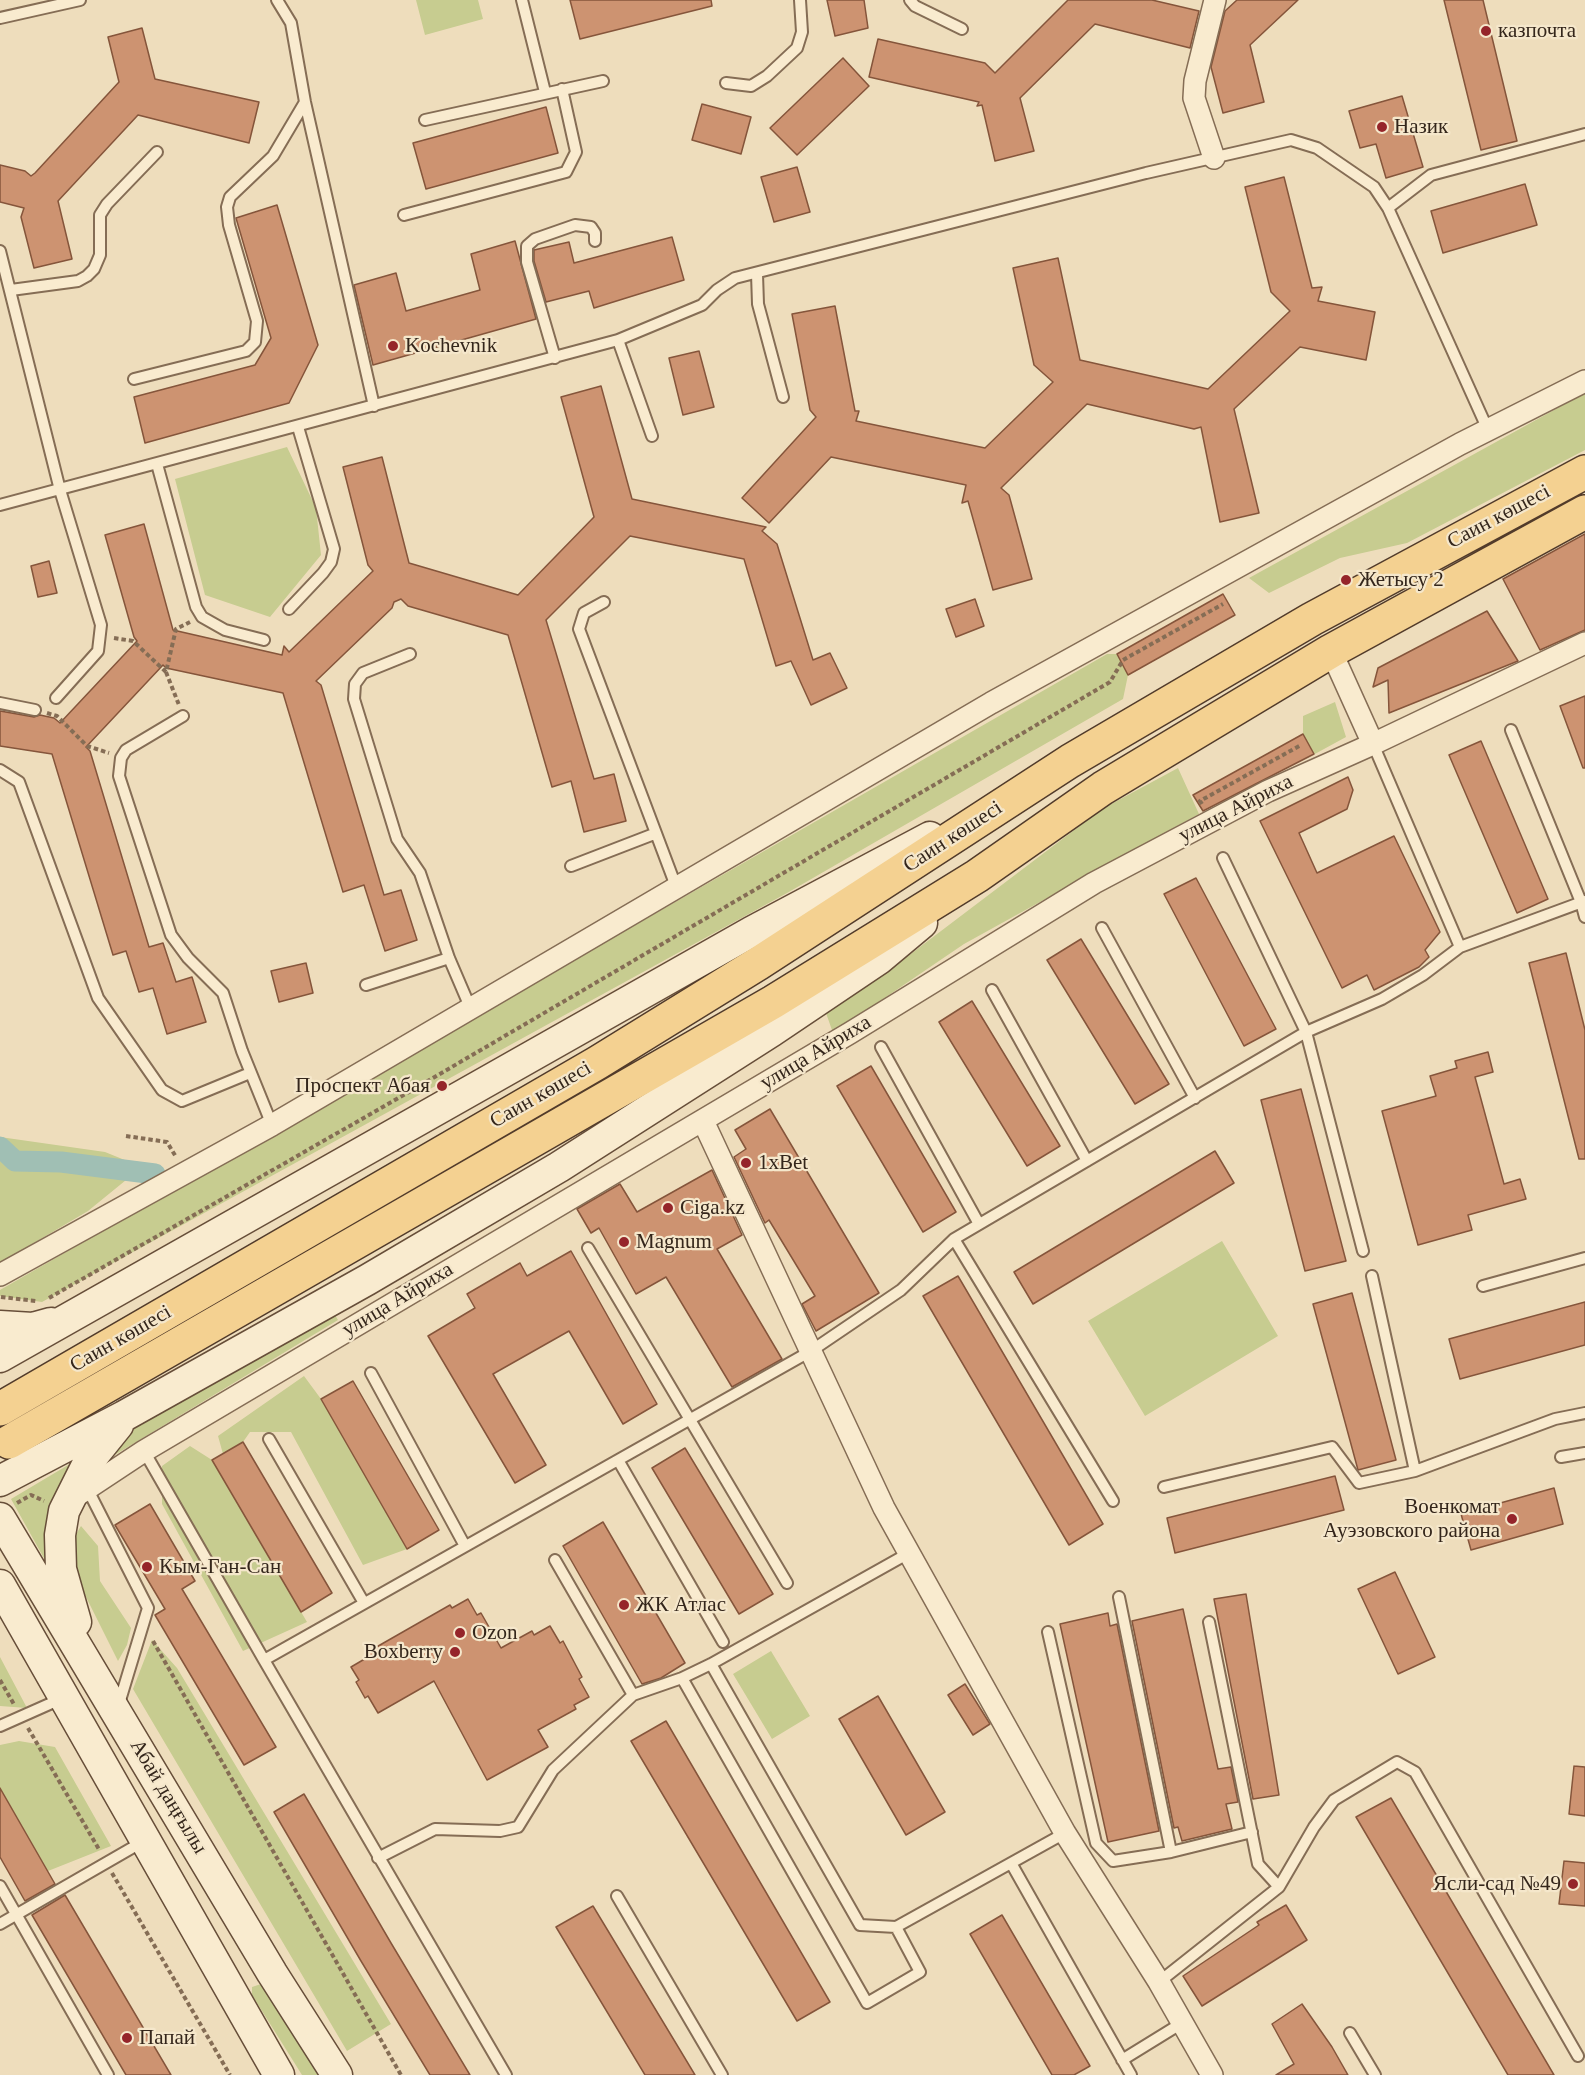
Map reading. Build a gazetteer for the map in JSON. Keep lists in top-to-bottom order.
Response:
{
  "streets": {
    "main road": ["Саин көшесі", "Абай даңғылы"],
    "street": ["улица Айриха"]
  },
  "crossings": [
    ["Саин көшесі", "Абай даңғылы"]
  ],
  "places": [
    "казпочта",
    "Назик",
    "Kochevnik",
    "Жетысу 2",
    "Проспект Абая",
    "1xBet",
    "Ciga.kz",
    "Magnum",
    "Военкомат Ауэзовского района",
    "Кым-Ган-Сан",
    "ЖК Атлас",
    "Ozon",
    "Boxberry",
    "Ясли-сад №49",
    "Папай"
  ]
}
